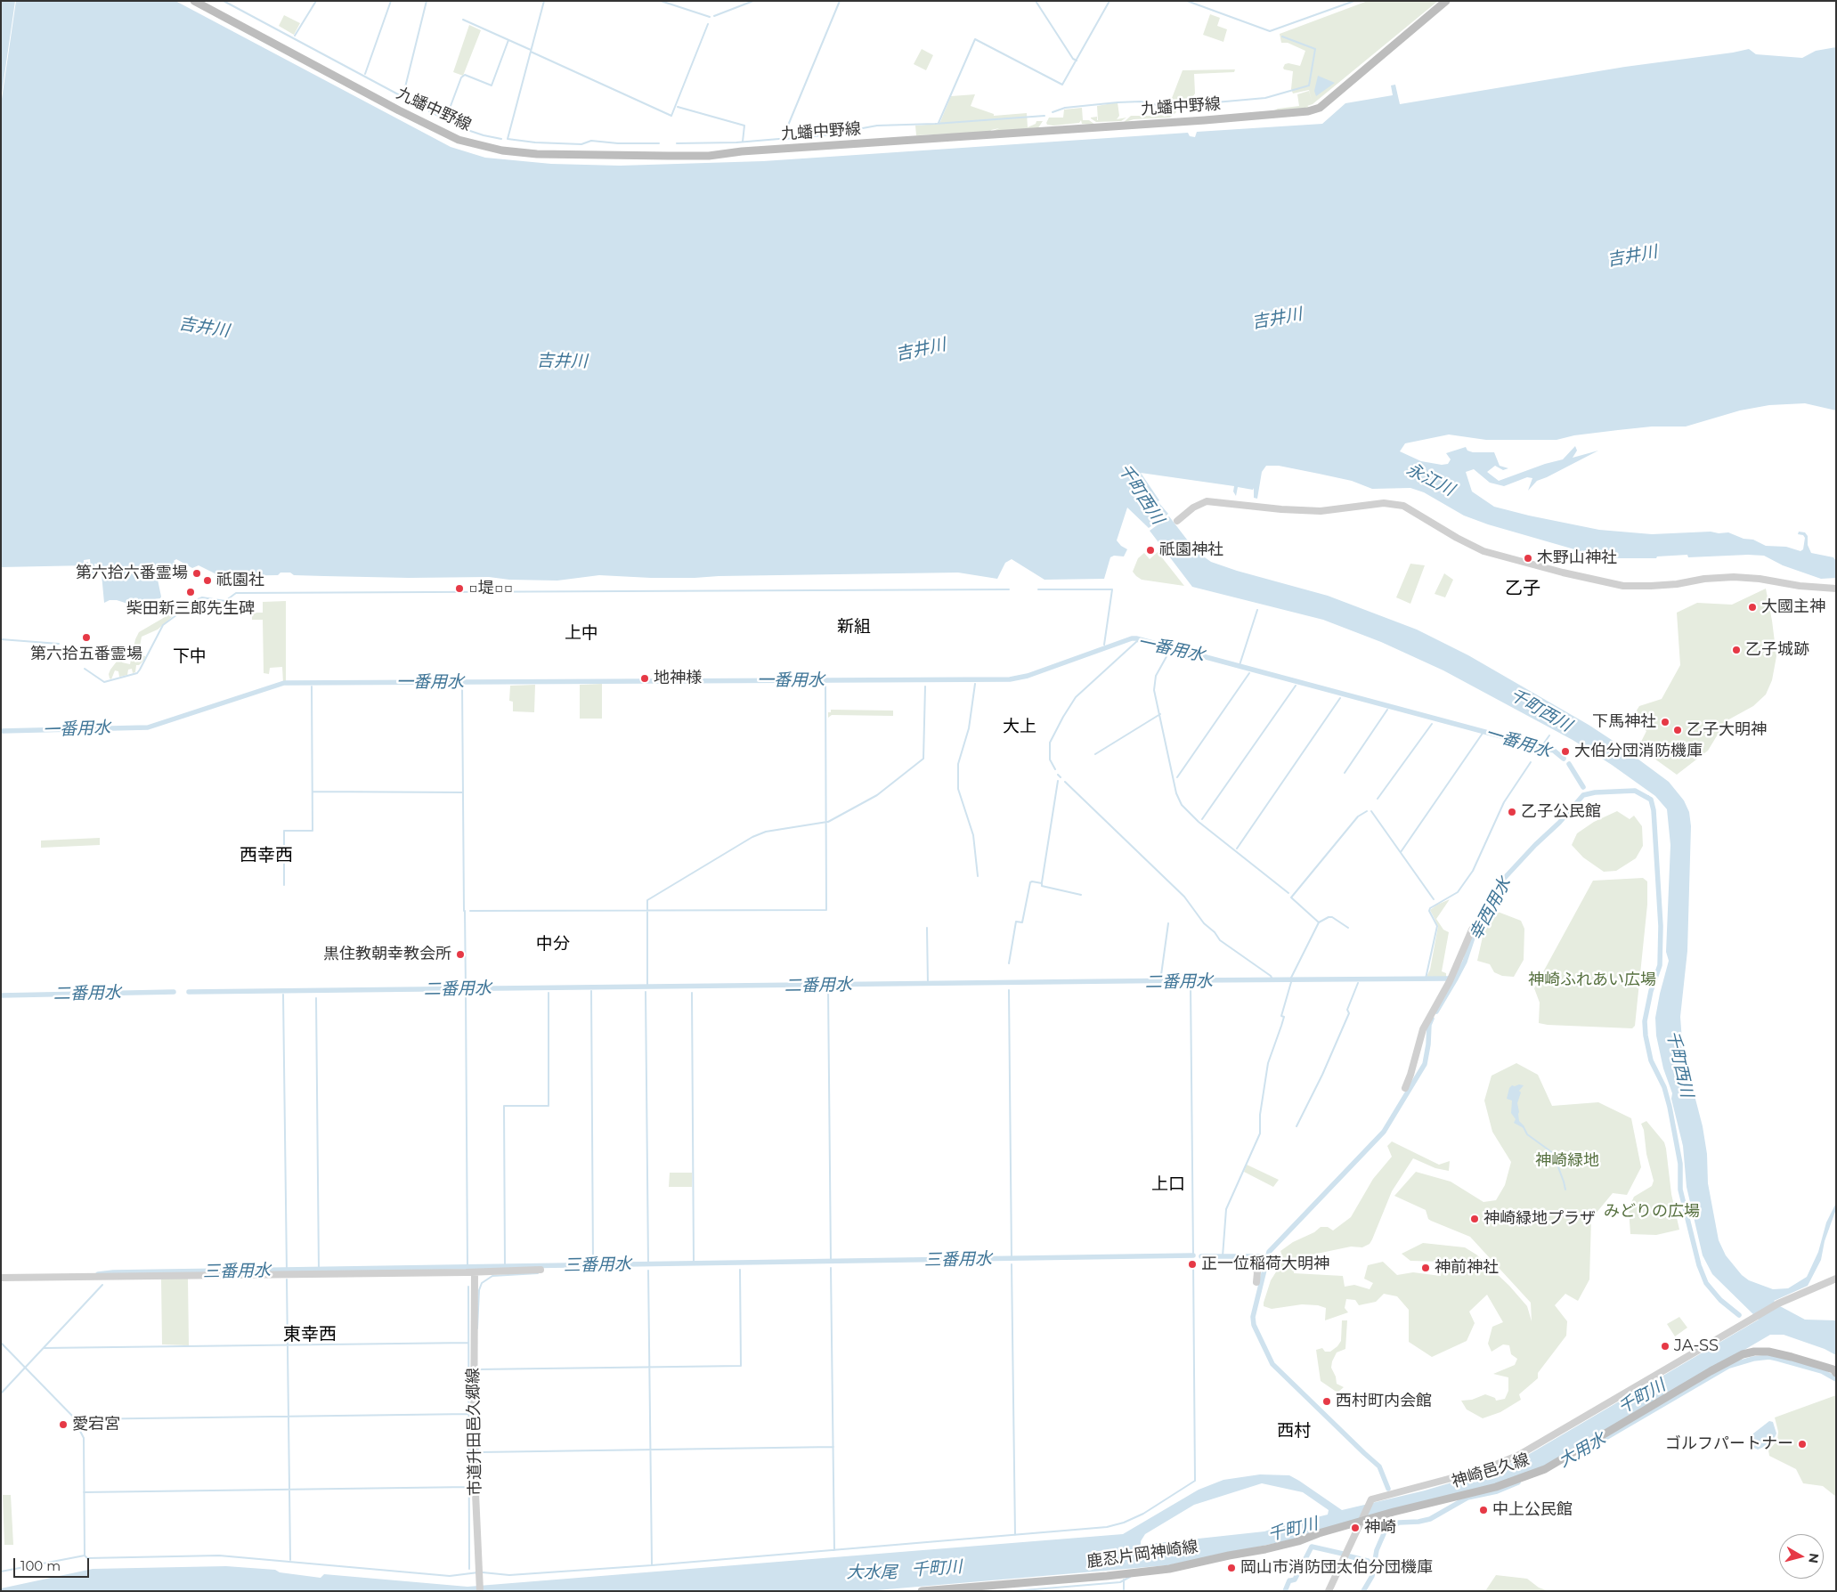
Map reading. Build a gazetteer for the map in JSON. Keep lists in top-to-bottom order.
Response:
{
  "streets": {
    "main road": ["九蟠中野線", "神崎邑久線", "鹿忍片岡神崎線"],
    "street": ["市道升田邑久郷線"]
  },
  "crossings": [
    ["神崎邑久線", "鹿忍片岡神崎線"]
  ],
  "districts": [
    "乙子",
    "新組",
    "上中",
    "下中",
    "大上",
    "西幸西",
    "中分",
    "上口",
    "東幸西",
    "西村"
  ],
  "water": [
    "吉井川",
    "永江川",
    "千町西川",
    "一番用水",
    "幸西用水",
    "二番用水",
    "三番用水",
    "千町川",
    "大用水",
    "大水尾"
  ],
  "parks": ["神崎ふれあい広場", "神崎緑地", "みどりの広場"],
  "places": [
    "祇園神社",
    "木野山神社",
    "第六拾六番霊場",
    "祇園社",
    "□堤□□",
    "柴田新三郎先生碑",
    "大國主神",
    "第六拾五番霊場",
    "乙子城跡",
    "地神様",
    "下馬神社",
    "乙子大明神",
    "大伯分団消防機庫",
    "乙子公民館",
    "黒住教朝幸教会所",
    "神崎緑地プラザ",
    "正一位稲荷大明神",
    "神前神社",
    "JA-SS",
    "西村町内会館",
    "愛宕宮",
    "ゴルフパートナー",
    "中上公民館",
    "神崎",
    "岡山市消防団太伯分団機庫"
  ],
  "scale_bar": "100 m",
  "north": "right"
}
